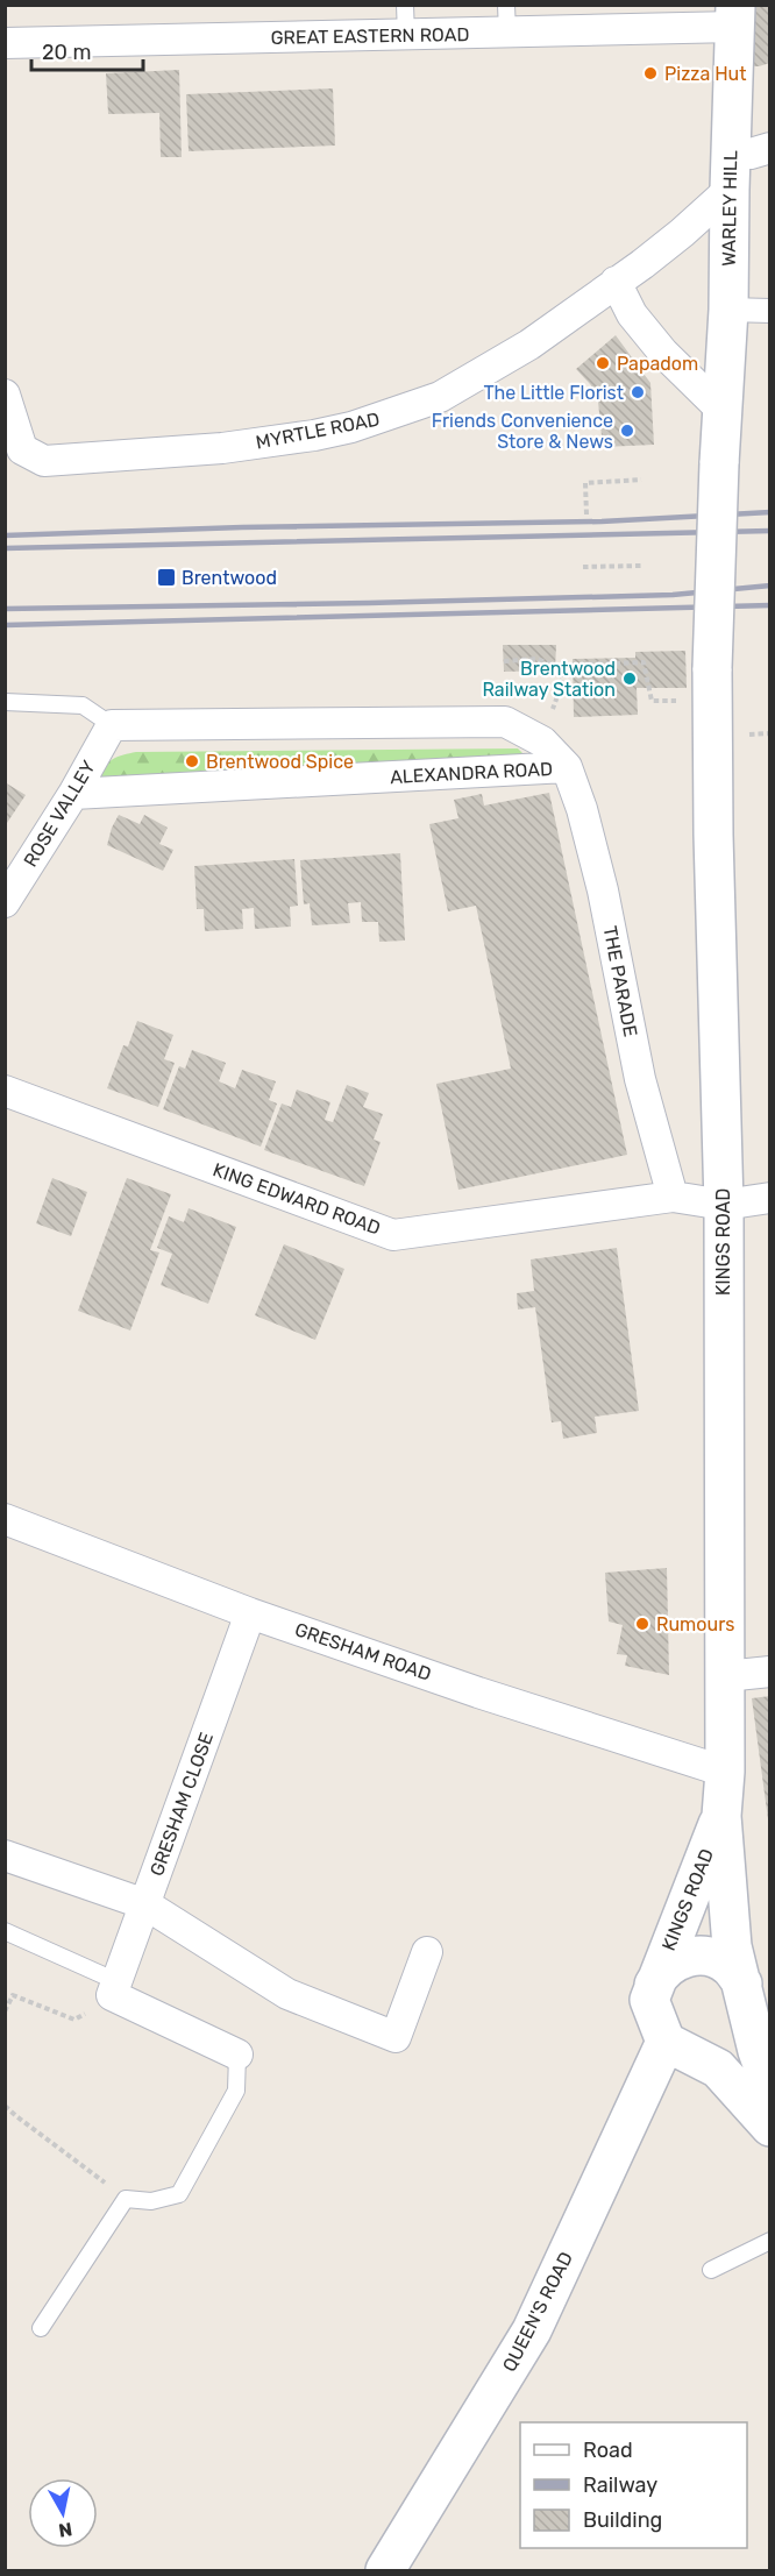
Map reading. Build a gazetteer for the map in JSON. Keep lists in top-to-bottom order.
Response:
{
  "streets": {
    "main road": ["WARLEY HILL", "KINGS ROAD", "QUEEN'S ROAD"],
    "street": [
      "GREAT EASTERN ROAD",
      "MYRTLE ROAD",
      "ALEXANDRA ROAD",
      "ROSE VALLEY",
      "THE PARADE",
      "KING EDWARD ROAD",
      "GRESHAM ROAD",
      "GRESHAM CLOSE"
    ]
  },
  "crossings": [
    ["GREAT EASTERN ROAD", "WARLEY HILL"],
    ["WARLEY HILL", "MYRTLE ROAD"],
    ["WARLEY HILL", "KINGS ROAD"],
    ["ALEXANDRA ROAD", "ROSE VALLEY"],
    ["ALEXANDRA ROAD", "THE PARADE"],
    ["THE PARADE", "KING EDWARD ROAD"],
    ["KING EDWARD ROAD", "KINGS ROAD"],
    ["KINGS ROAD", "GRESHAM ROAD"],
    ["KINGS ROAD", "QUEEN'S ROAD"],
    ["GRESHAM ROAD", "GRESHAM CLOSE"]
  ],
  "places": {
    "other": [
      "Pizza Hut",
      "Papadom",
      "The Little Florist",
      "Friends Convenience Store & News",
      "Brentwood Railway Station",
      "Brentwood Spice",
      "Rumours"
    ],
    "transit": ["Brentwood"]
  },
  "legend": ["Road", "Railway", "Building"],
  "scale_bar": "20 m",
  "north": "bottom"
}
